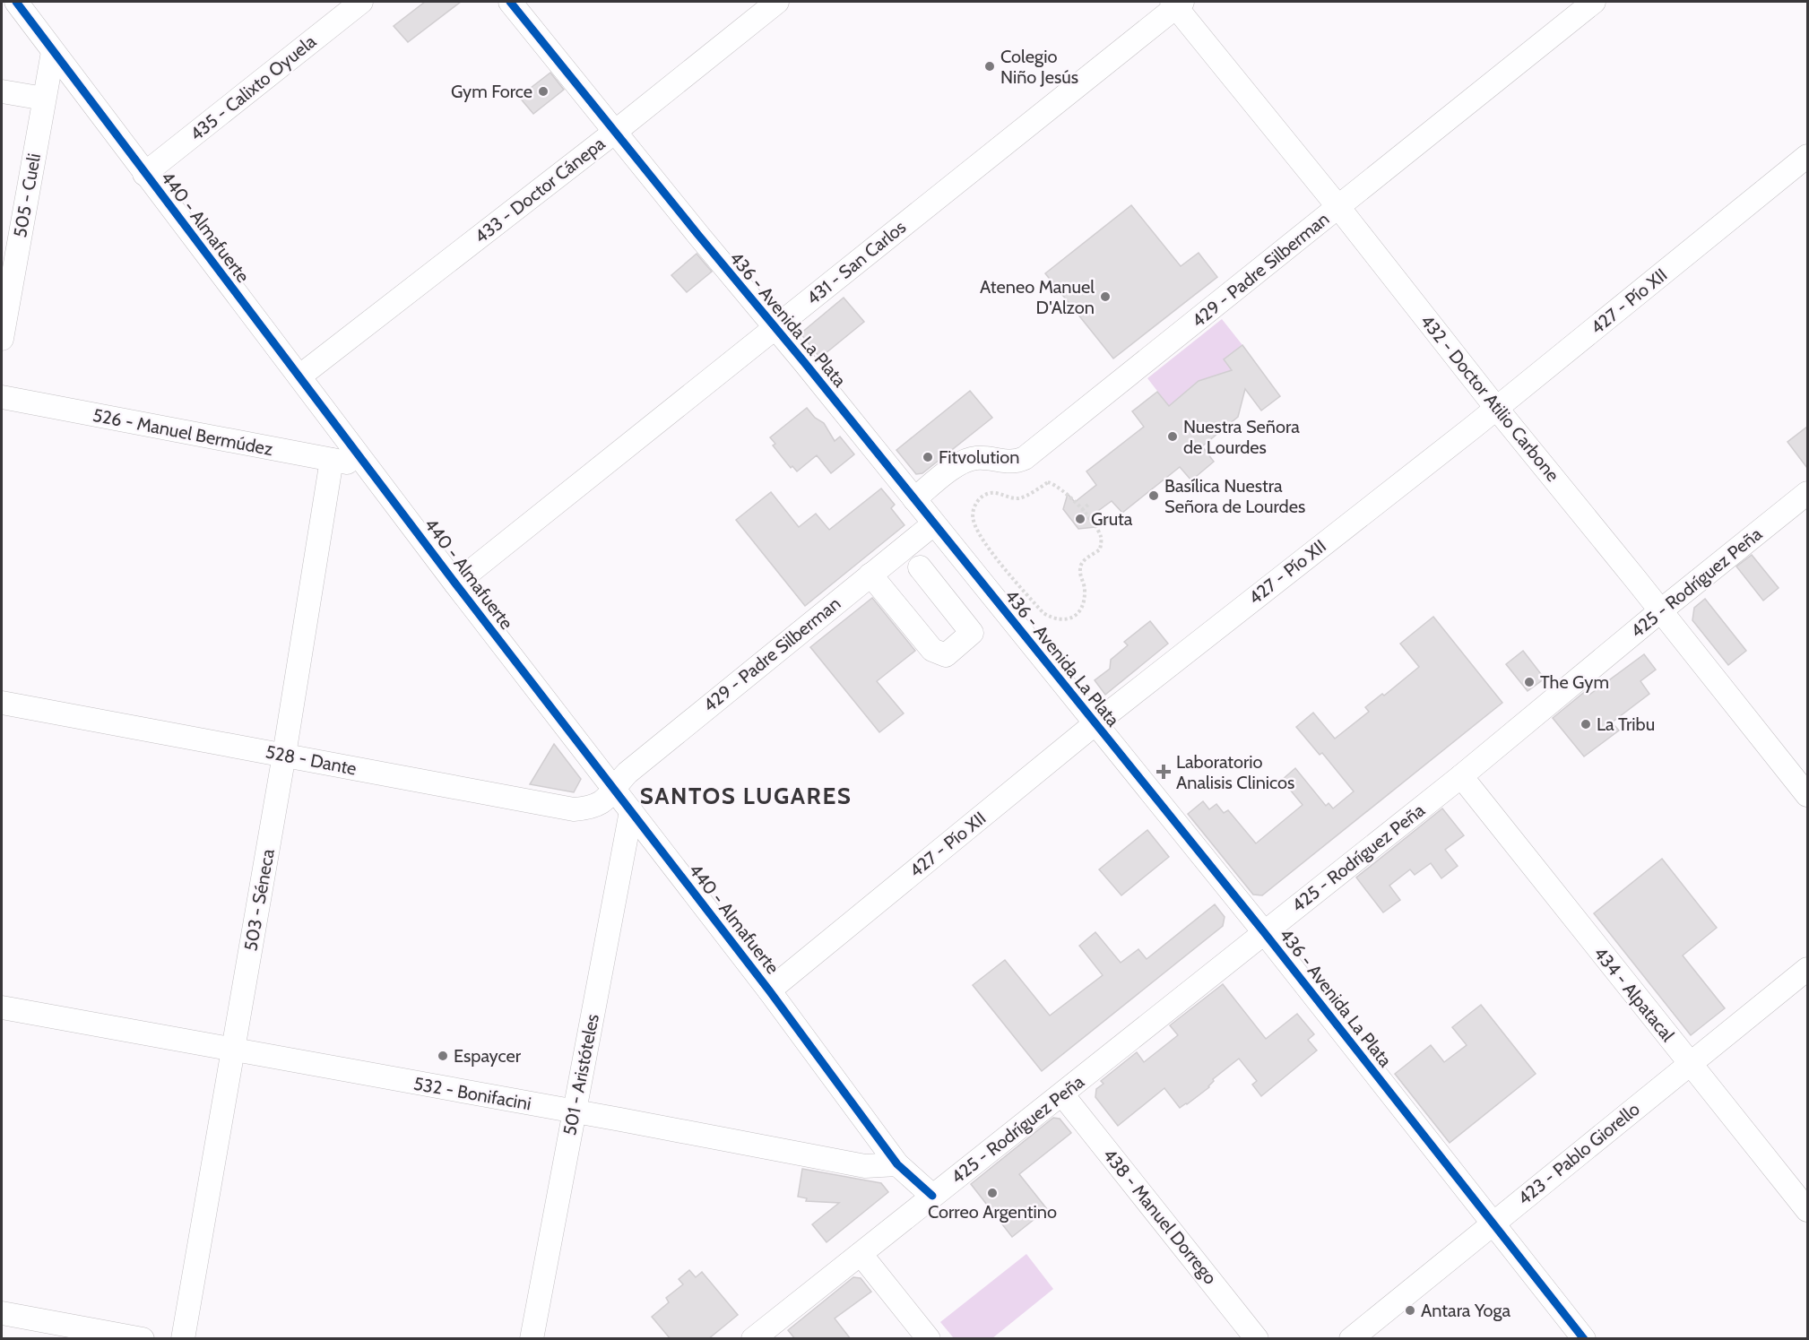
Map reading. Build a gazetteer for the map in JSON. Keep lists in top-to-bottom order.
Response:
{
  "streets": {
    "street": [
      "435 - Calixto Oyuela",
      "433 - Doctor Cánepa",
      "505 - Cueli",
      "440 - Almafuerte",
      "431 - San Carlos",
      "429 - Padre Silberman",
      "427 - Pío XII",
      "436 - Avenida La Plata",
      "432 - Doctor Atilio Carbone",
      "526 - Manuel Bermúdez",
      "425 - Rodríguez Peña",
      "528 - Dante",
      "503 - Séneca",
      "434 - Alpatacal",
      "501 - Aristóteles",
      "532 - Bonifacini",
      "423 - Pablo Giorello",
      "438 - Manuel Dorrego"
    ]
  },
  "crossings": [
    ["435 - Calixto Oyuela", "440 - Almafuerte"],
    ["433 - Doctor Cánepa", "440 - Almafuerte"],
    ["433 - Doctor Cánepa", "436 - Avenida La Plata"],
    ["505 - Cueli", "440 - Almafuerte"],
    ["440 - Almafuerte", "431 - San Carlos"],
    ["440 - Almafuerte", "429 - Padre Silberman"],
    ["440 - Almafuerte", "427 - Pío XII"],
    ["440 - Almafuerte", "526 - Manuel Bermúdez"],
    ["440 - Almafuerte", "528 - Dante"],
    ["440 - Almafuerte", "501 - Aristóteles"],
    ["440 - Almafuerte", "532 - Bonifacini"],
    ["431 - San Carlos", "436 - Avenida La Plata"],
    ["431 - San Carlos", "432 - Doctor Atilio Carbone"],
    ["429 - Padre Silberman", "436 - Avenida La Plata"],
    ["429 - Padre Silberman", "432 - Doctor Atilio Carbone"],
    ["429 - Padre Silberman", "528 - Dante"],
    ["427 - Pío XII", "436 - Avenida La Plata"],
    ["427 - Pío XII", "432 - Doctor Atilio Carbone"],
    ["436 - Avenida La Plata", "425 - Rodríguez Peña"],
    ["436 - Avenida La Plata", "423 - Pablo Giorello"],
    ["432 - Doctor Atilio Carbone", "425 - Rodríguez Peña"],
    ["526 - Manuel Bermúdez", "503 - Séneca"],
    ["425 - Rodríguez Peña", "434 - Alpatacal"],
    ["425 - Rodríguez Peña", "438 - Manuel Dorrego"],
    ["528 - Dante", "503 - Séneca"],
    ["503 - Séneca", "532 - Bonifacini"],
    ["434 - Alpatacal", "423 - Pablo Giorello"],
    ["501 - Aristóteles", "532 - Bonifacini"]
  ],
  "districts": ["SANTOS LUGARES"],
  "places": {
    "other": [
      "Colegio Niño Jesús",
      "Gym Force",
      "Ateneo Manuel D'Alzon",
      "Nuestra Señora de Lourdes",
      "Fitvolution",
      "Basílica Nuestra Señora de Lourdes",
      "Gruta",
      "The Gym",
      "La Tribu",
      "Espaycer",
      "Correo Argentino",
      "Antara Yoga"
    ],
    "health": ["Laboratorio Analisis Clinicos"]
  }
}
